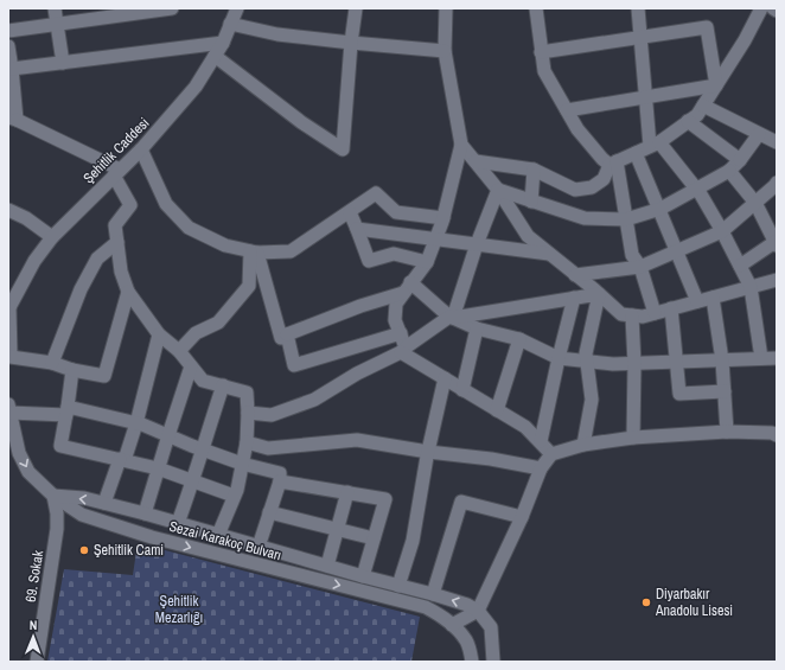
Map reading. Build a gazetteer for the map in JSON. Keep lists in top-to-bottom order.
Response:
{
  "streets": {
    "street": ["Şehitlik Caddesi", "Sezai Karakoç Bulvarı", "69. Sokak"]
  },
  "crossings": [
    ["Sezai Karakoç Bulvarı", "69. Sokak"]
  ],
  "parks": ["Şehitlik Mezarlığı"],
  "places": ["Şehitlik Cami", "Diyarbakır Anadolu Lisesi"],
  "north": "top"
}
